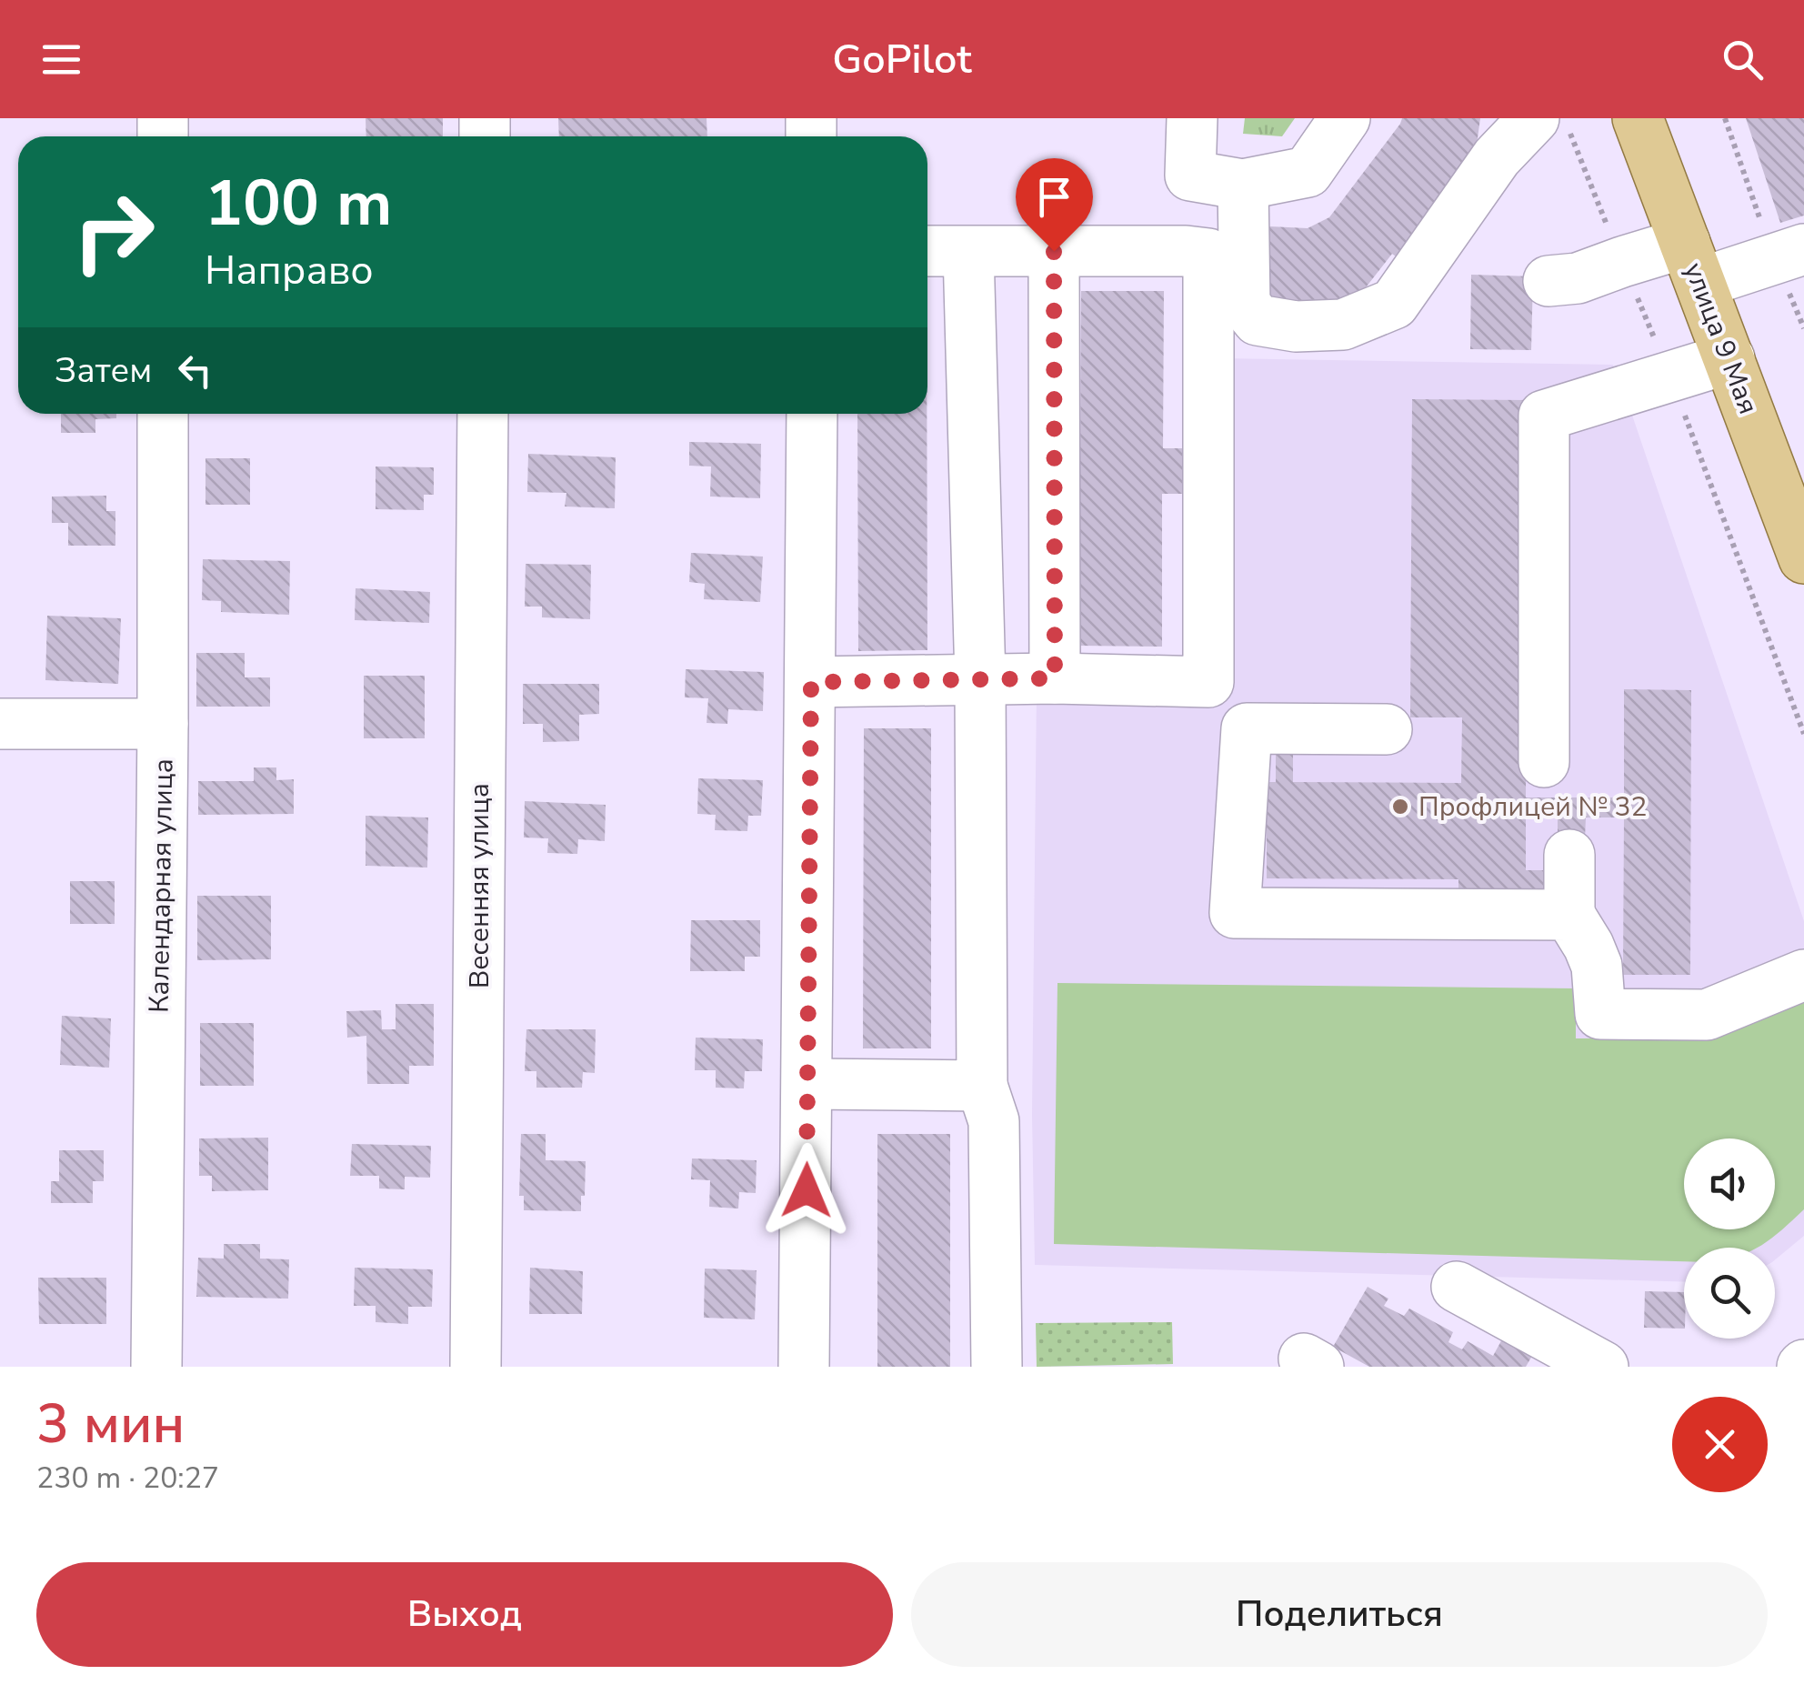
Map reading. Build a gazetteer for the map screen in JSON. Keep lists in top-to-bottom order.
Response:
{
  "streets": {
    "main road": ["улица 9 Мая"],
    "street": ["Календарная улица", "Весенняя улица"]
  },
  "places": ["Профлицей № 32"],
  "page": {
    "header": "GoPilot",
    "turn": ["100 m", "Направо"],
    "then": "Затем",
    "heading": ["3 мин", "230 m · 20:27"],
    "buttons": ["Выход", "Поделиться"]
  }
}
